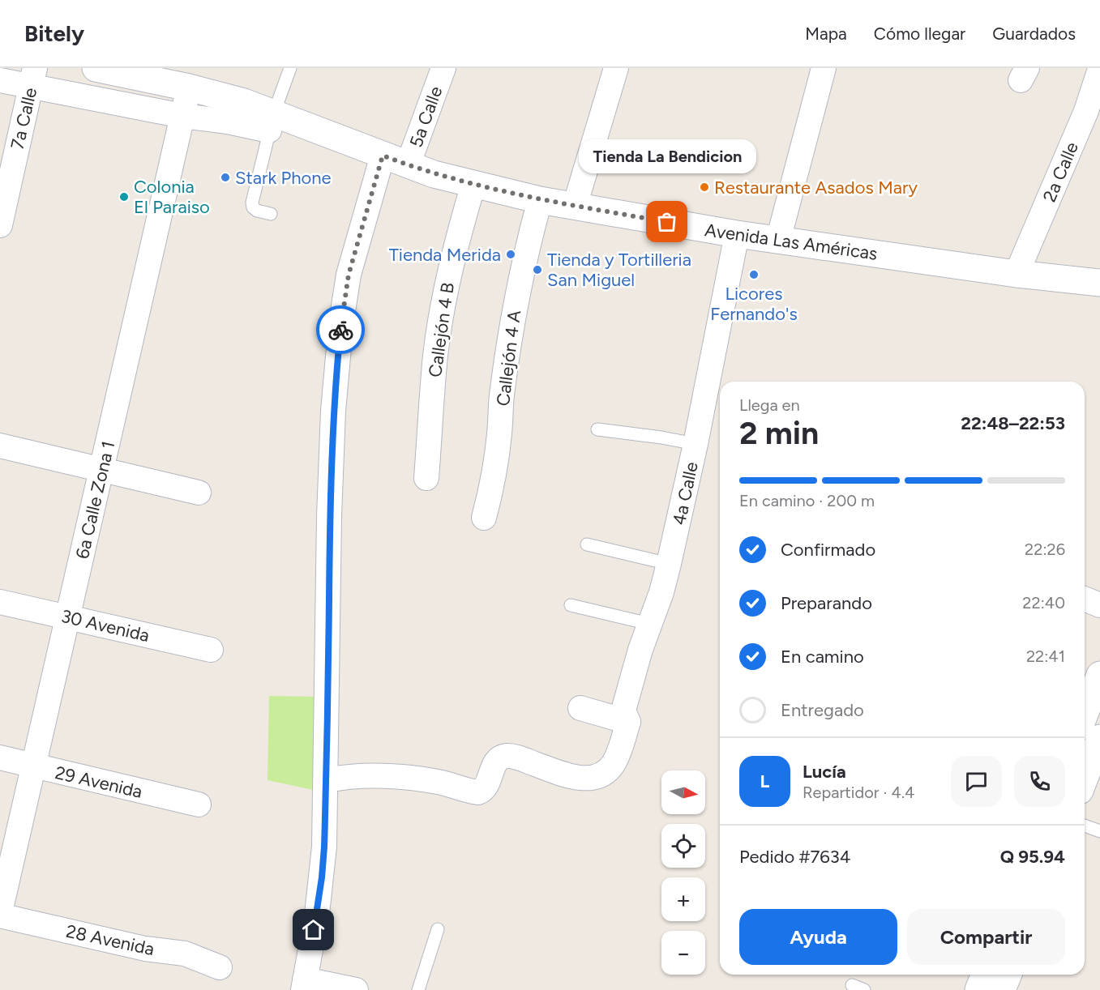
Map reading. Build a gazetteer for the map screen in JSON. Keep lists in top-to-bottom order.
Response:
{
  "streets": {
    "street": [
      "5a Calle",
      "7a Calle",
      "2a Calle",
      "Avenida Las Américas",
      "Callejón 4 B",
      "Callejón 4 A",
      "4a Calle",
      "6a Calle Zona 1",
      "30 Avenida",
      "29 Avenida",
      "28 Avenida"
    ]
  },
  "crossings": [
    ["5a Calle", "Avenida Las Américas"],
    ["2a Calle", "Avenida Las Américas"],
    ["Avenida Las Américas", "Callejón 4 B"],
    ["Avenida Las Américas", "Callejón 4 A"],
    ["Avenida Las Américas", "4a Calle"],
    ["Avenida Las Américas", "6a Calle Zona 1"],
    ["6a Calle Zona 1", "30 Avenida"],
    ["6a Calle Zona 1", "29 Avenida"],
    ["6a Calle Zona 1", "28 Avenida"]
  ],
  "places": [
    "Stark Phone",
    "Restaurante Asados Mary",
    "Colonia El Paraiso",
    "Tienda La Bendicion",
    "Tienda Merida",
    "Tienda y Tortilleria San Miguel",
    "Licores Fernando's"
  ],
  "north": "right",
  "page": {
    "header": "Bitely",
    "nav": ["Mapa", "Cómo llegar", "Guardados"],
    "bubble": "Tienda La Bendicion",
    "heading": ["2 min", "Llega en", "22:48–22:53"],
    "panel": [
      "Lucía",
      "Repartidor · 4.4",
      "Pedido #7634",
      "Q 95.94"
    ],
    "bar": "En camino · 200 m",
    "list": [
      ["Confirmado", "22:26"],
      ["Preparando", "22:40"],
      ["En camino", "22:41"],
      "Entregado"
    ],
    "round": "L",
    "map_buttons": ["+", "−"],
    "buttons": ["Ayuda", "Compartir"]
  }
}
